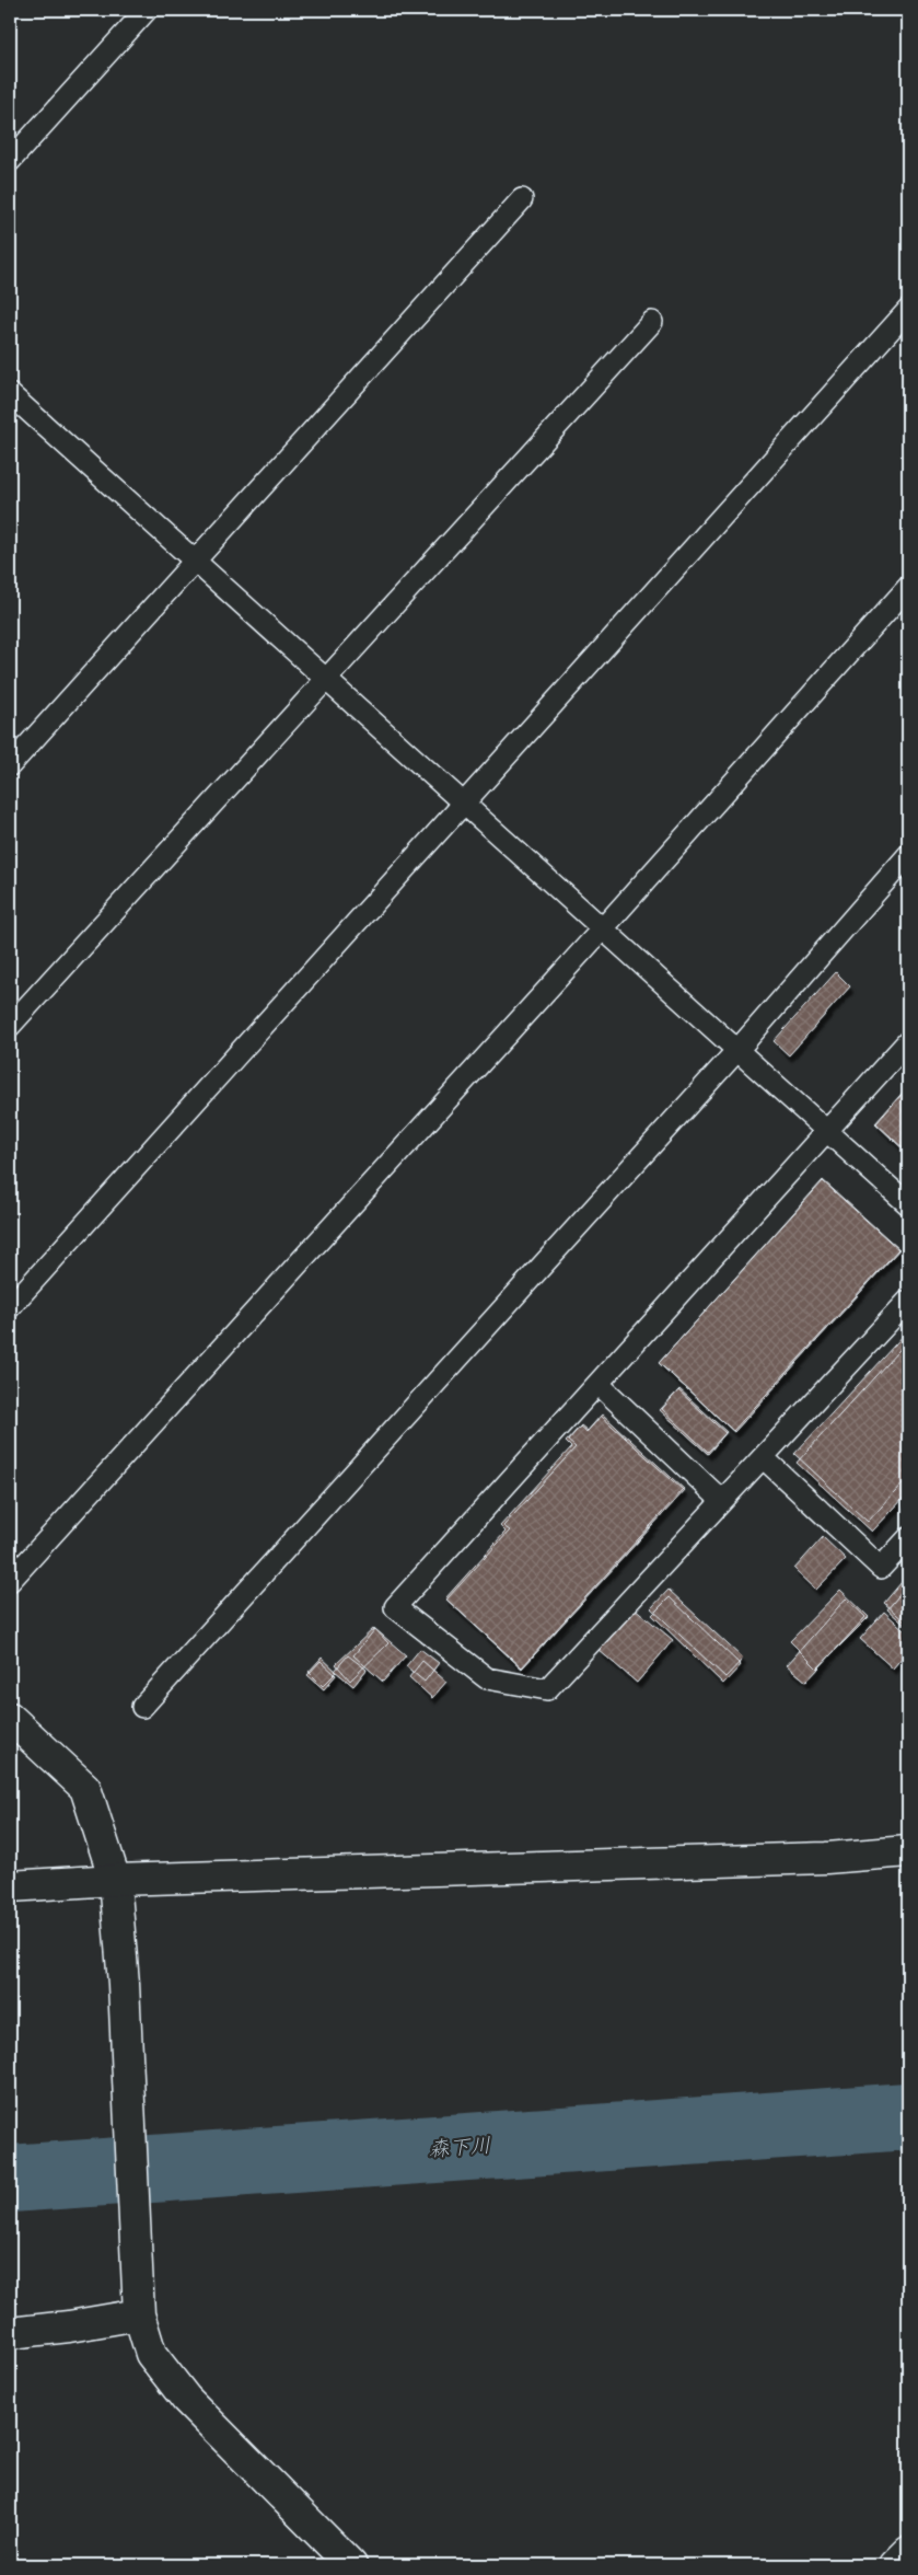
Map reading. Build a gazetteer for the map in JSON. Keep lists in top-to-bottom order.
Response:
{
  "water": ["森下川"]
}
